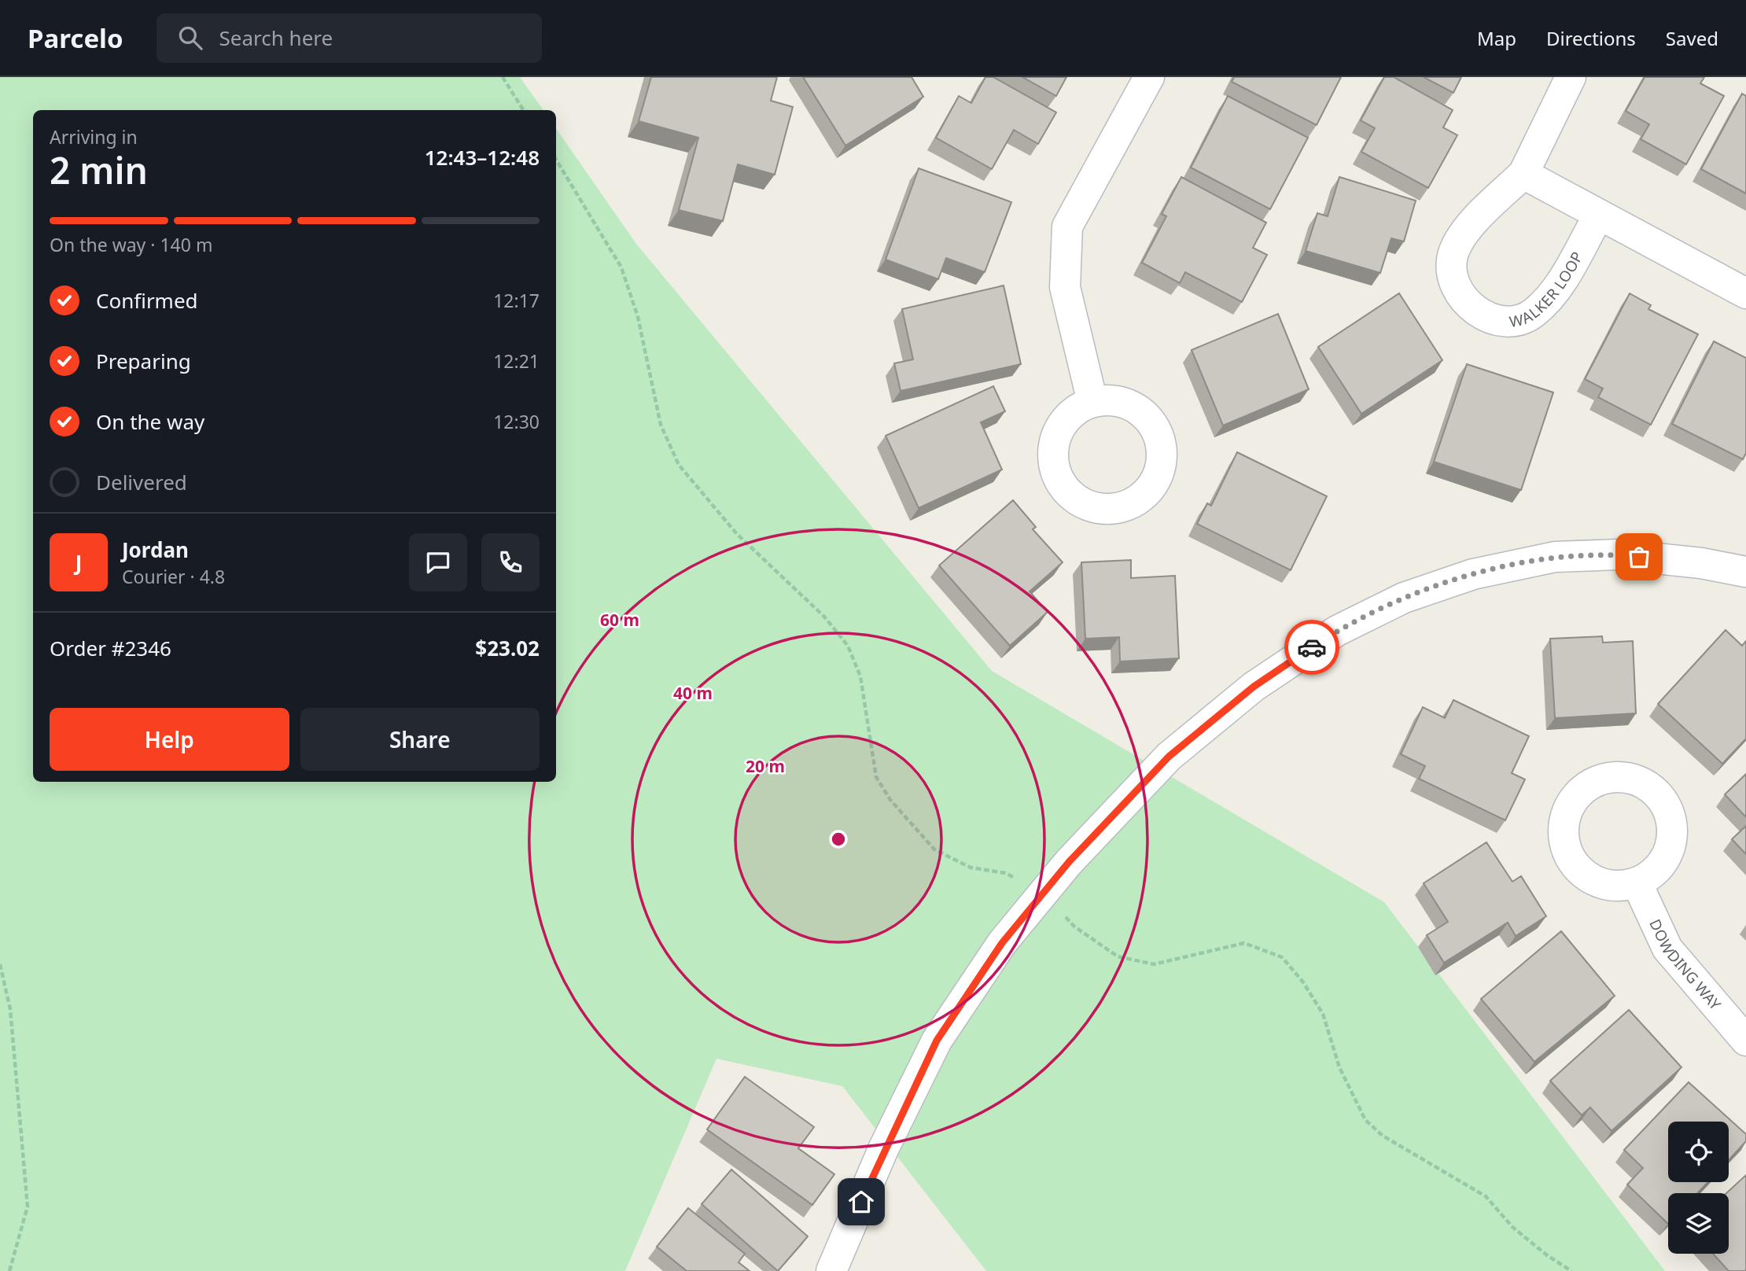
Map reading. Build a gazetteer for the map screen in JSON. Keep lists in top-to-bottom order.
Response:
{
  "streets": {
    "street": ["WALKER LOOP", "DOWDING WAY"]
  },
  "page": {
    "header": "Parcelo",
    "search": "Search here",
    "nav": ["Map", "Directions", "Saved"],
    "heading": ["2 min", "Arriving in", "12:43–12:48"],
    "panel": [
      "Jordan",
      "Courier · 4.8",
      "Order #2346",
      "$23.02"
    ],
    "bar": "On the way · 140 m",
    "list": [
      ["Confirmed", "12:17"],
      ["Preparing", "12:21"],
      ["On the way", "12:30"],
      "Delivered"
    ],
    "round": "J",
    "buttons": ["Help", "Share"]
  },
  "rings": ["60 m", "40 m", "20 m"]
}
